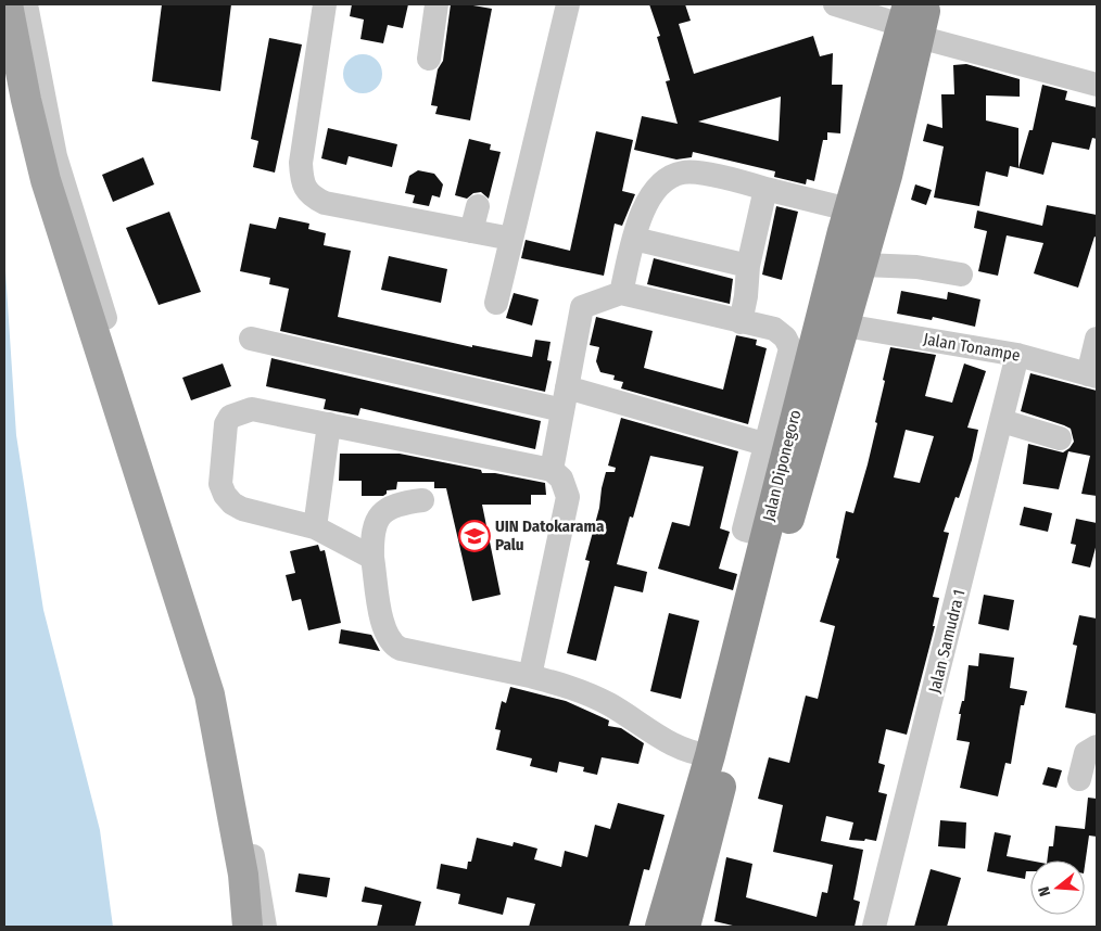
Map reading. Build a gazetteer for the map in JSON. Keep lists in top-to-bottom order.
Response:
{
  "streets": {
    "highway": ["Jalan Diponegoro"],
    "street": ["Jalan Tonampe", "Jalan Samudra 1"]
  },
  "crossings": [
    ["Jalan Tonampe", "Jalan Diponegoro"],
    ["Jalan Tonampe", "Jalan Samudra 1"]
  ],
  "places": {
    "school or university": ["UIN Datokarama Palu"]
  },
  "north": "left"
}
